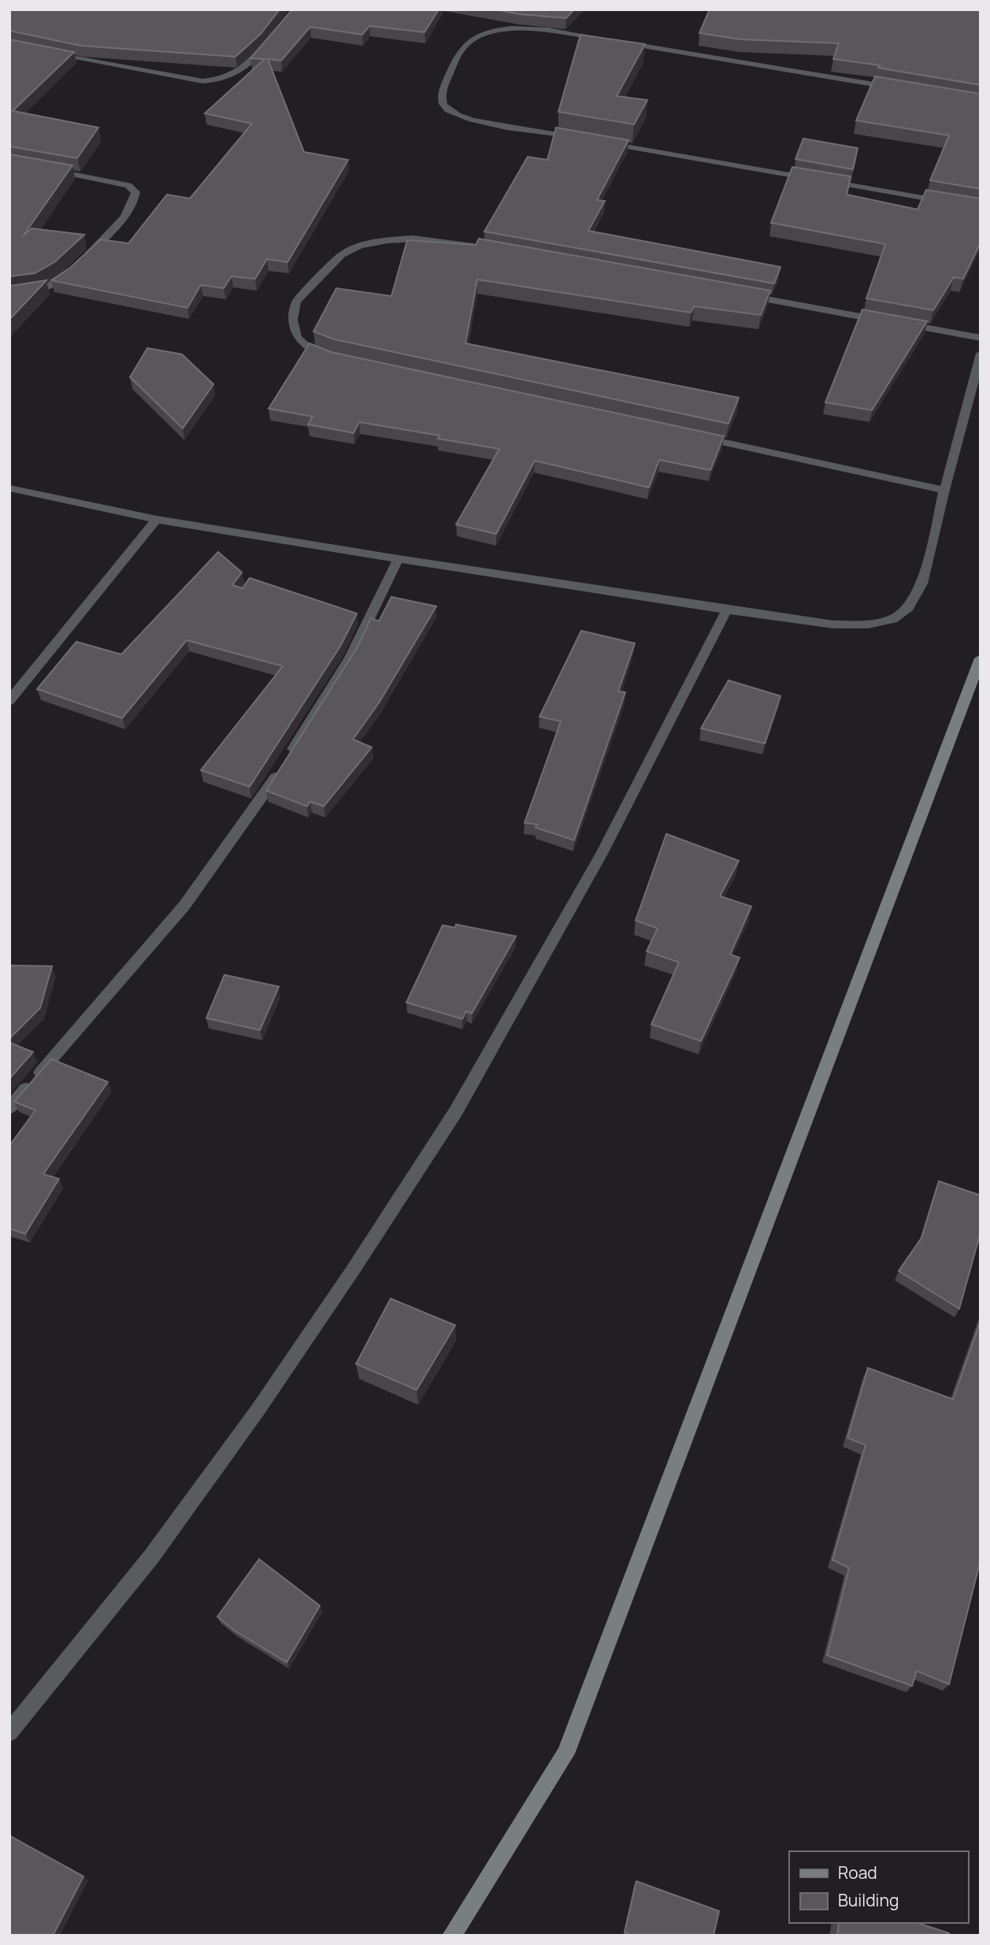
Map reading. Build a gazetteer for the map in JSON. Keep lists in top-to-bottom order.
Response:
{
  "legend": ["Road", "Building"]
}
